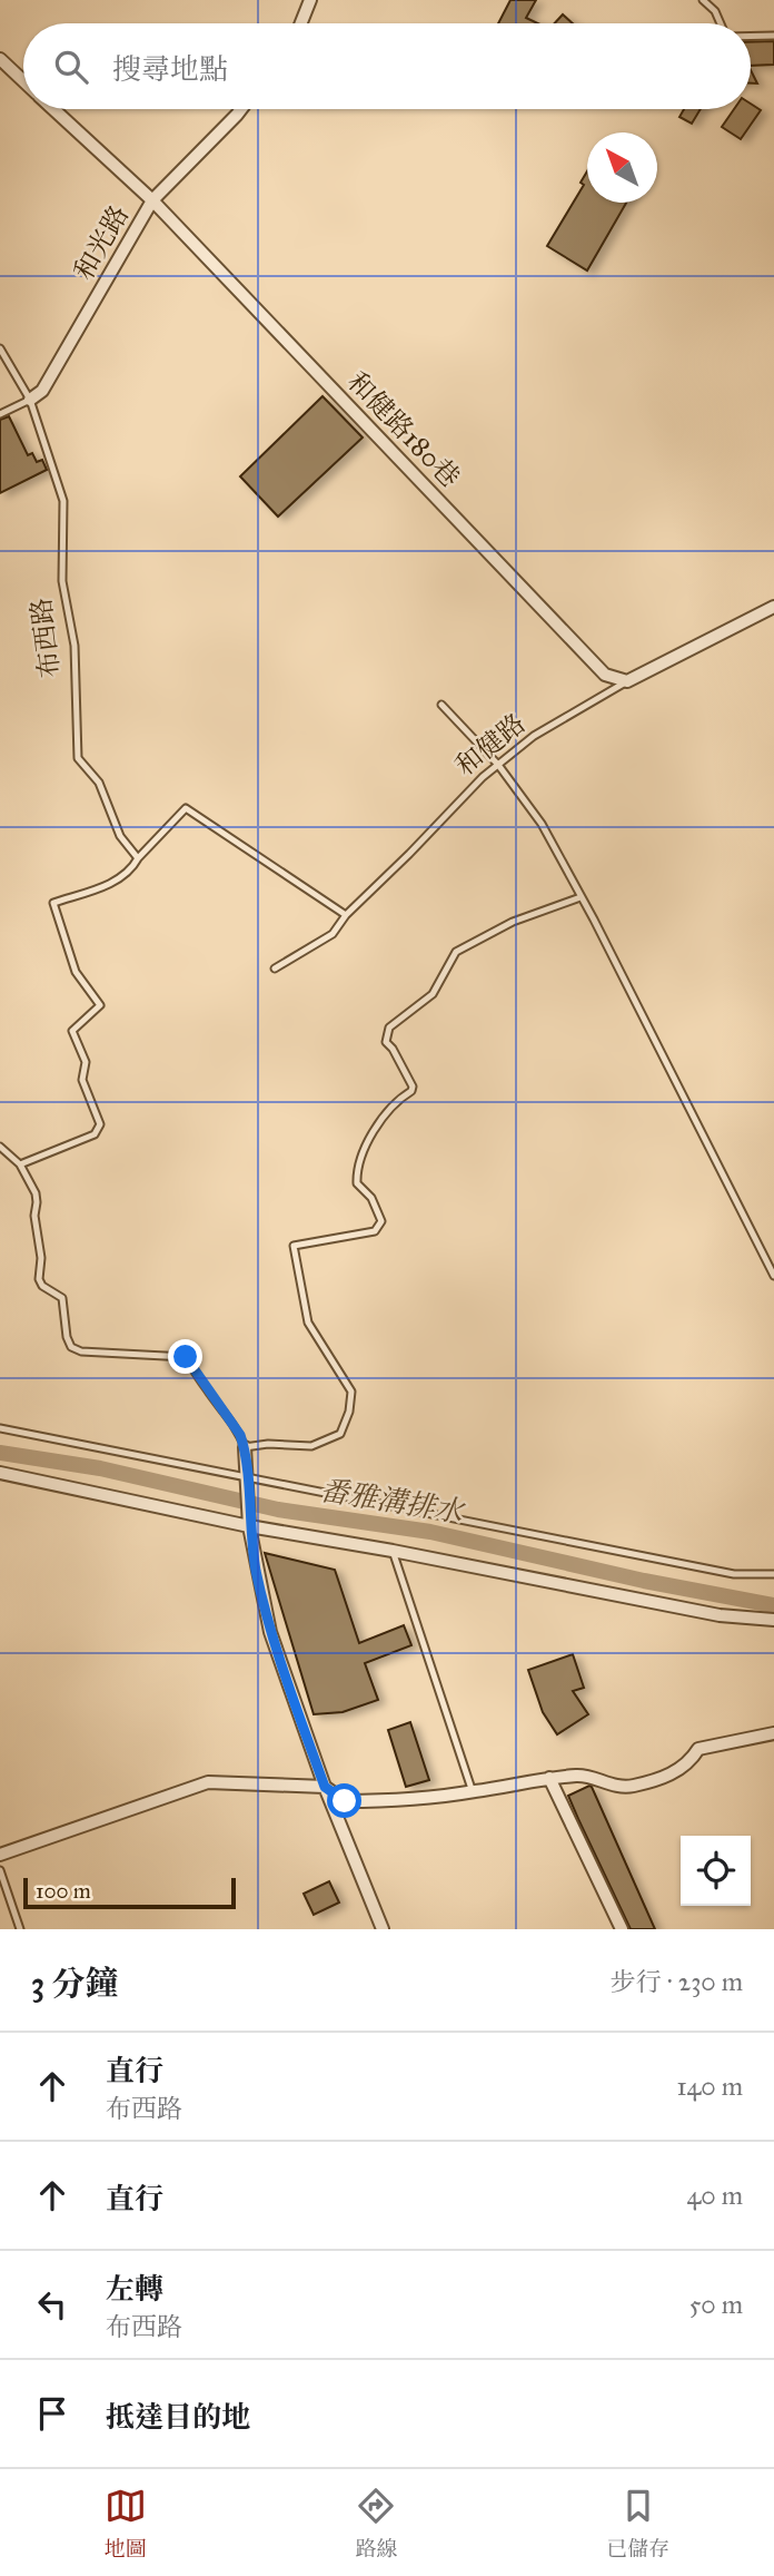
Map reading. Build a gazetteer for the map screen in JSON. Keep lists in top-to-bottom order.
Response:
{
  "streets": {
    "street": ["和光路", "和健路180巷", "和健路"],
    "lane": ["布西路"]
  },
  "crossings": [
    ["和光路", "和健路180巷"],
    ["和光路", "布西路"],
    ["和健路180巷", "和健路"]
  ],
  "water": ["番雅溝排水"],
  "scale_bar": "100 m",
  "north": "top left",
  "page": {
    "search": "搜尋地點",
    "scale": "100 m",
    "heading": ["3 分鐘", "步行 · 230 m"],
    "list": [
      ["直行", "布西路", "140 m"],
      ["直行", "40 m"],
      ["左轉", "布西路", "50 m"],
      "抵達目的地"
    ],
    "nav": ["地圖", "路線", "已儲存"]
  }
}
